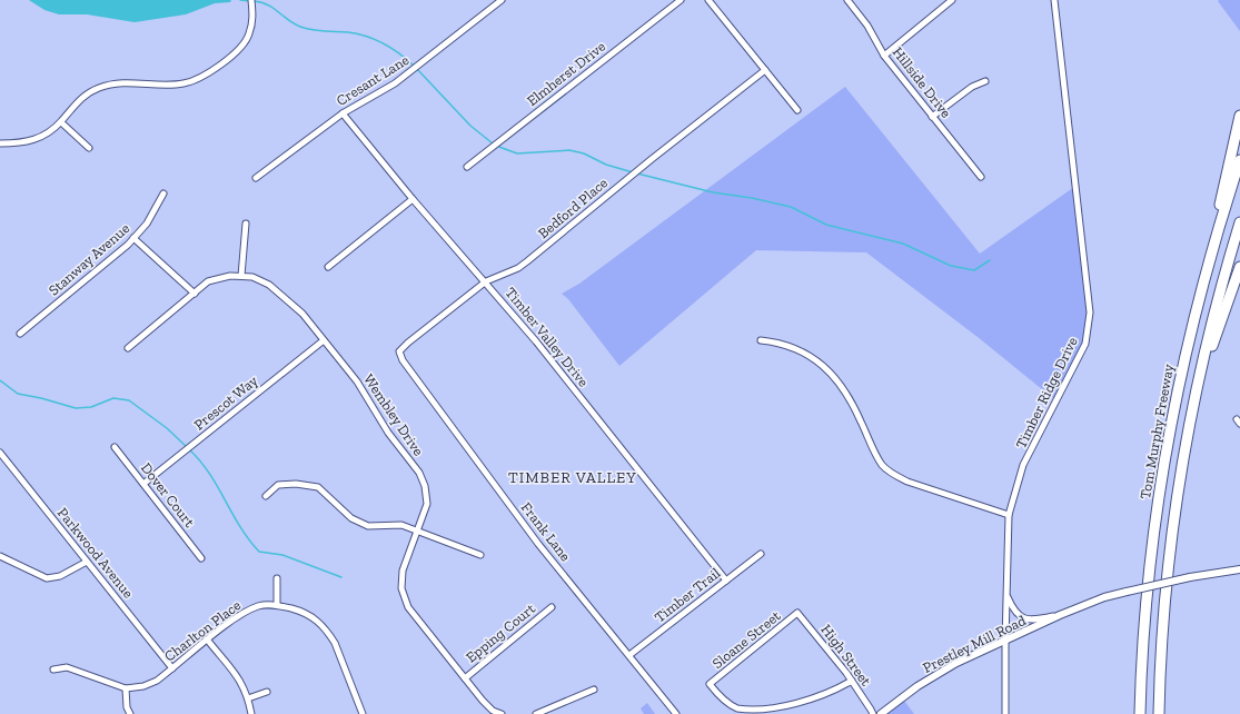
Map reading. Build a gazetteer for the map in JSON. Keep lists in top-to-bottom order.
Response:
{
  "streets": {
    "highway": ["Tom Murphy Freeway"],
    "street": [
      "Elmherst Drive",
      "Cresant Lane",
      "Hillside Drive",
      "Bedford Place",
      "Stanway Avenue",
      "Timber Valley Drive",
      "Timber Ridge Drive",
      "Prescot Way",
      "Wembley Drive",
      "Dover Court",
      "Frank Lane",
      "Parkwood Avenue",
      "Timber Trail",
      "Charlton Place",
      "Epping Court",
      "Sloane Street",
      "Prestley Mill Road",
      "High Street"
    ]
  },
  "crossings": [
    ["Cresant Lane", "Timber Valley Drive"],
    ["Bedford Place", "Timber Valley Drive"],
    ["Bedford Place", "Frank Lane"],
    ["Timber Valley Drive", "Timber Trail"],
    ["Timber Ridge Drive", "Prestley Mill Road"],
    ["Prescot Way", "Wembley Drive"],
    ["Prescot Way", "Dover Court"],
    ["Wembley Drive", "Epping Court"],
    ["Frank Lane", "Timber Trail"],
    ["Parkwood Avenue", "Charlton Place"],
    ["Sloane Street", "High Street"]
  ],
  "districts": ["TIMBER VALLEY"]
}
